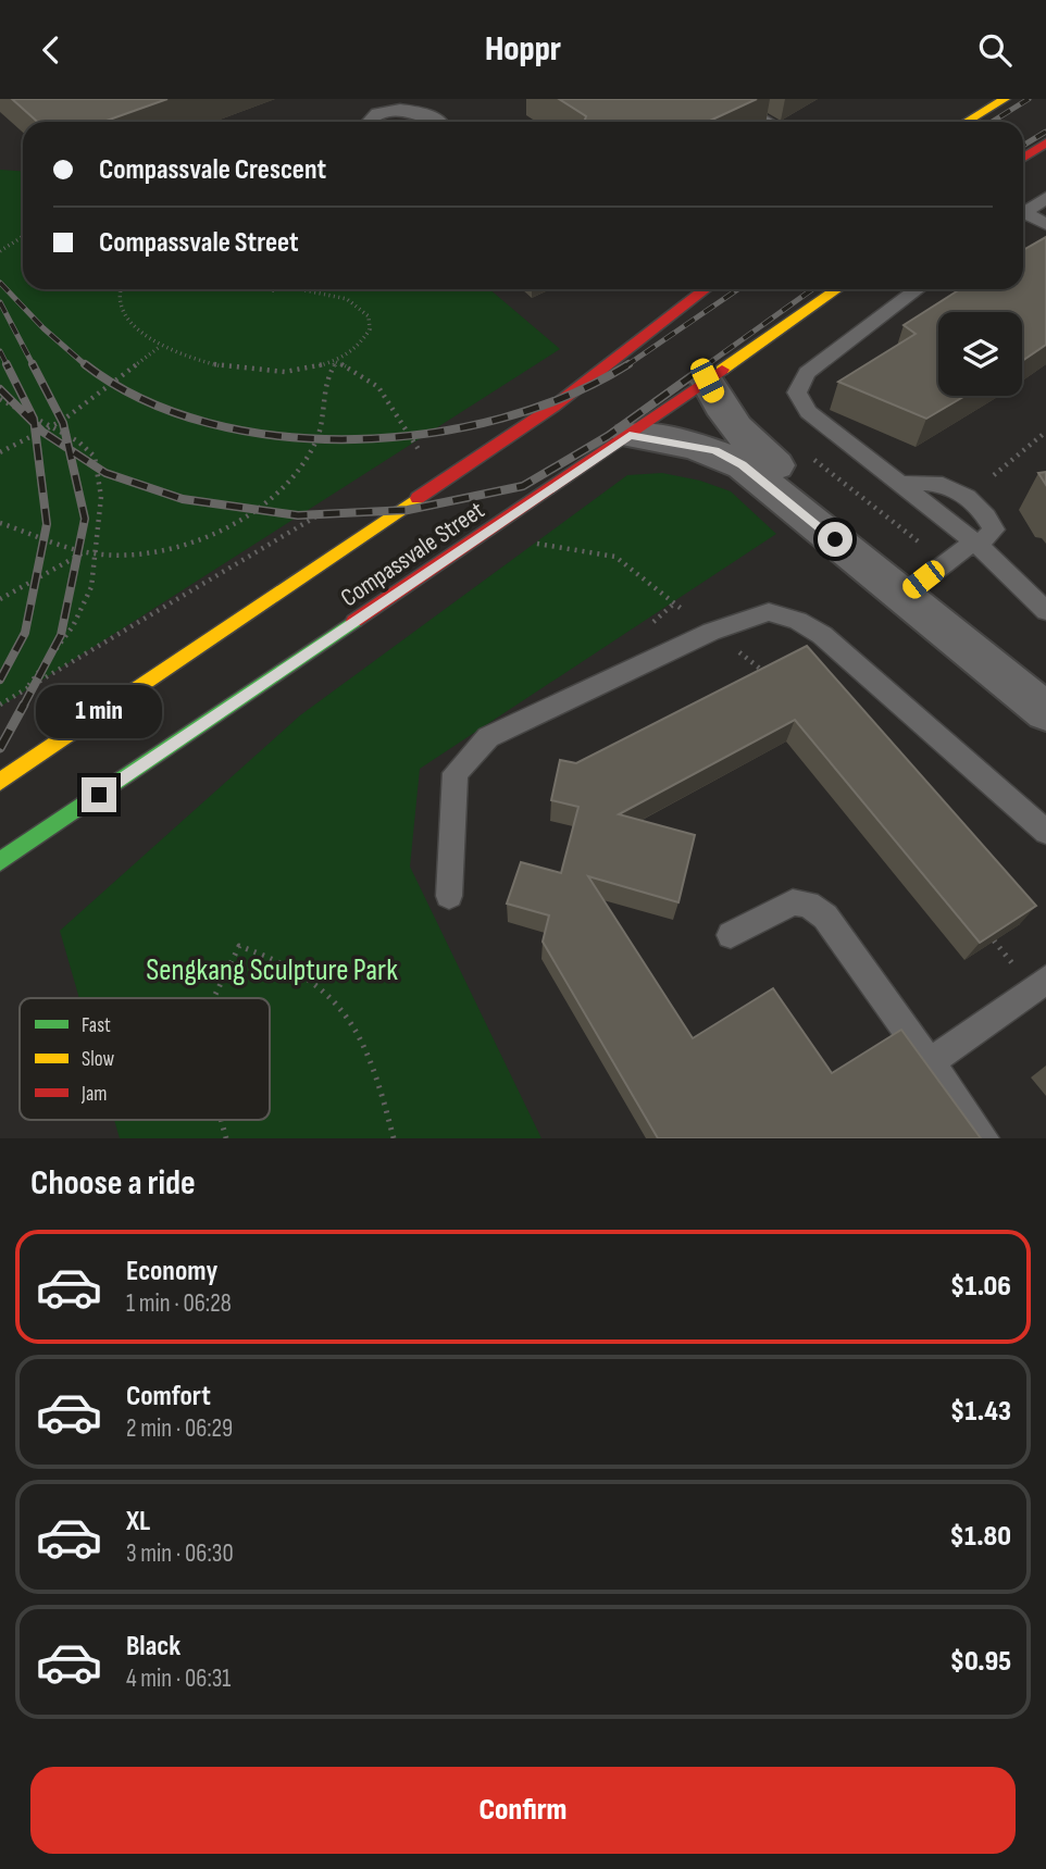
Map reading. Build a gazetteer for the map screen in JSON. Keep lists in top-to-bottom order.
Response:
{
  "streets": {
    "street": ["Compassvale Street"]
  },
  "parks": ["Sengkang Sculpture Park"],
  "legend": ["Fast", "Slow", "Jam"],
  "page": {
    "header": "Hoppr",
    "banner": ["Compassvale Crescent", "Compassvale Street"],
    "bubble": "1 min",
    "heading": "Choose a ride",
    "list": [
      {
        "name": "Economy",
        "note": "1 min · 06:28",
        "value": "$1.06"
      },
      {
        "name": "Comfort",
        "note": "2 min · 06:29",
        "value": "$1.43"
      },
      {
        "name": "XL",
        "note": "3 min · 06:30",
        "value": "$1.80"
      },
      {
        "name": "Black",
        "note": "4 min · 06:31",
        "value": "$0.95"
      }
    ],
    "buttons": "Confirm"
  }
}
